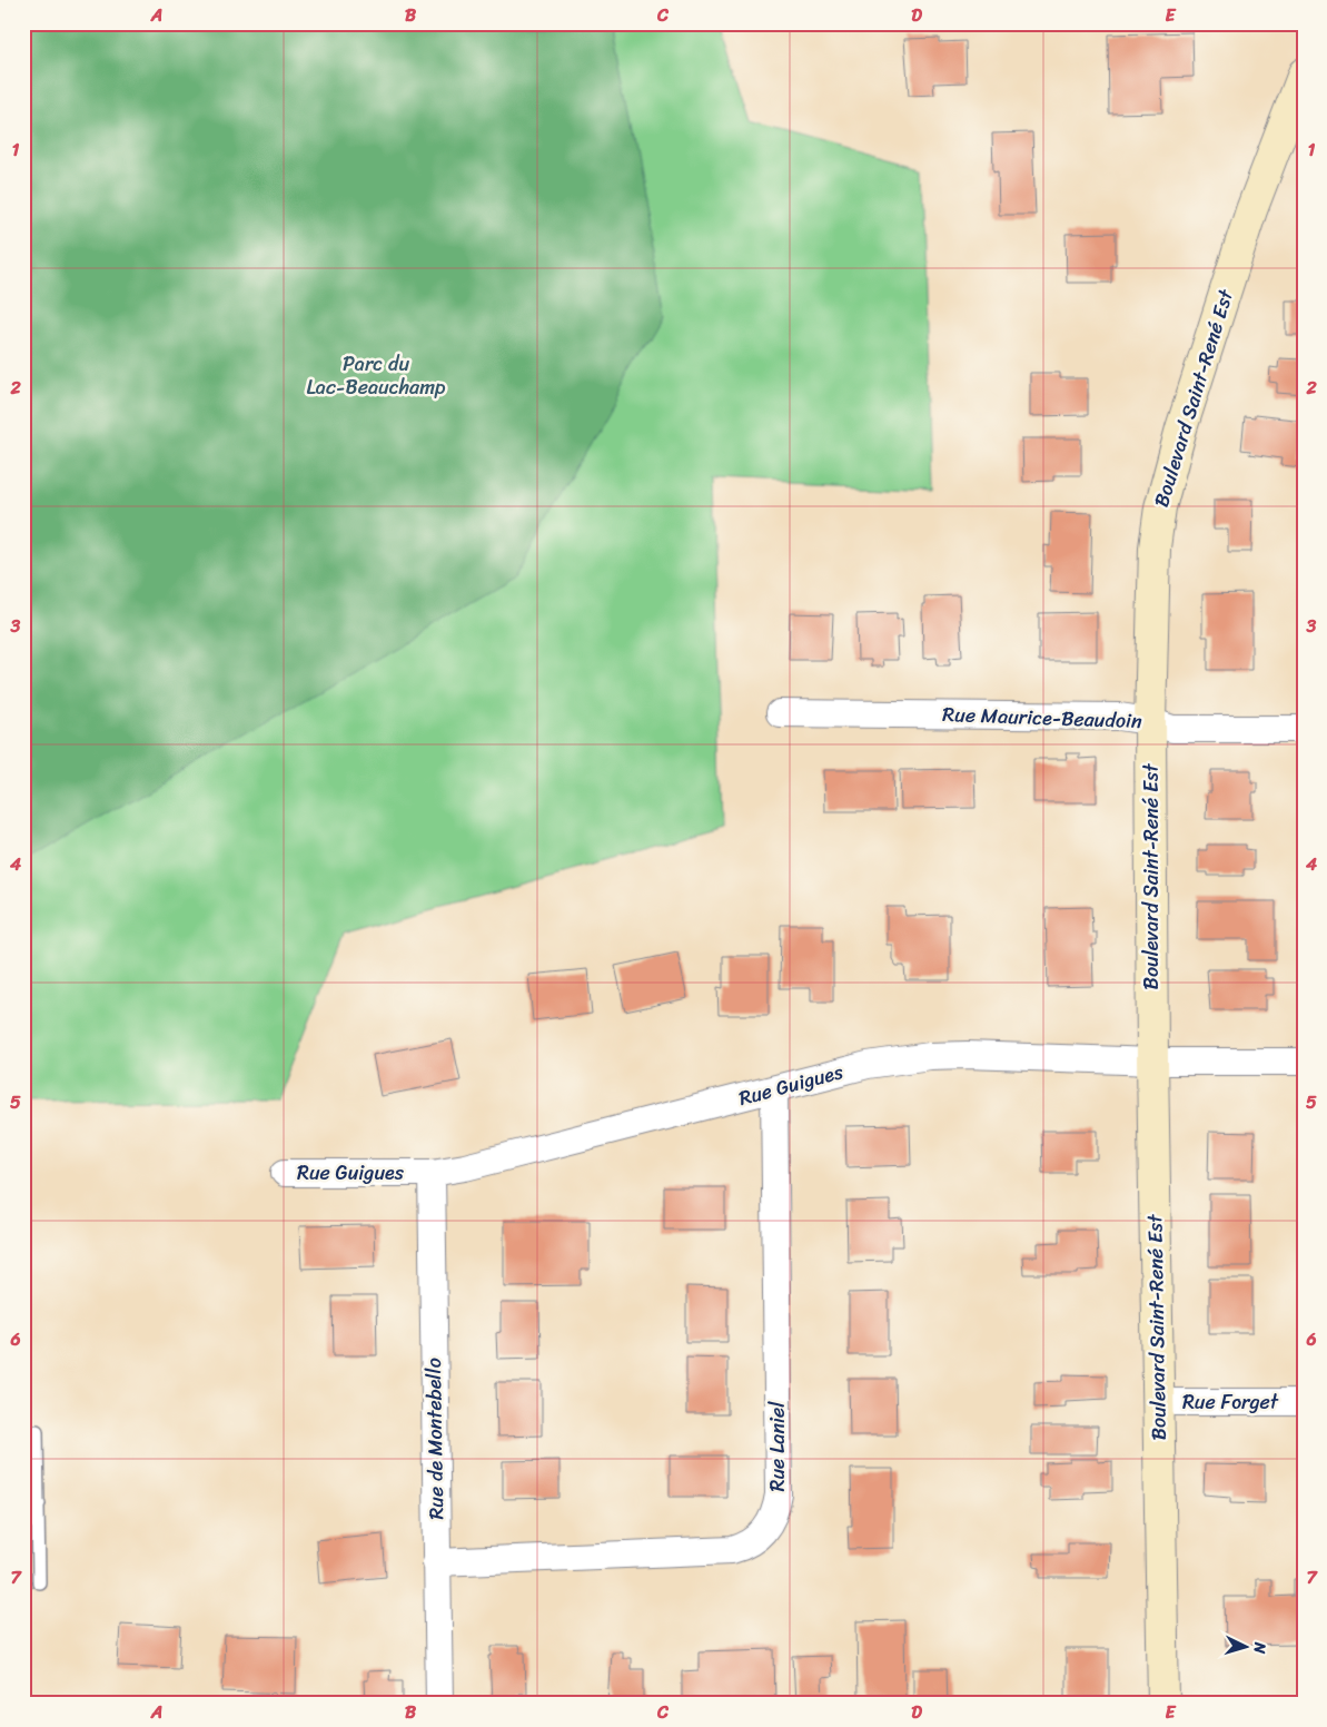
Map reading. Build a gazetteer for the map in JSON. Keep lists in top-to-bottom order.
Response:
{
  "streets": {
    "street": [
      "Boulevard Saint-René Est",
      "Rue Maurice-Beaudoin",
      "Rue Guigues",
      "Rue Forget",
      "Rue de Montebello",
      "Rue Laniel"
    ]
  },
  "crossings": [
    ["Boulevard Saint-René Est", "Rue Maurice-Beaudoin"],
    ["Boulevard Saint-René Est", "Rue Guigues"],
    ["Boulevard Saint-René Est", "Rue Forget"],
    ["Rue Guigues", "Rue de Montebello"],
    ["Rue Guigues", "Rue Laniel"],
    ["Rue de Montebello", "Rue Laniel"]
  ],
  "parks": ["Parc du Lac-Beauchamp"],
  "north": "right",
  "grid": {
    "columns": [
      "A",
      "B",
      "C",
      "D",
      "E"
    ],
    "rows": [
      "1",
      "2",
      "3",
      "4",
      "5",
      "6",
      "7"
    ]
  }
}
